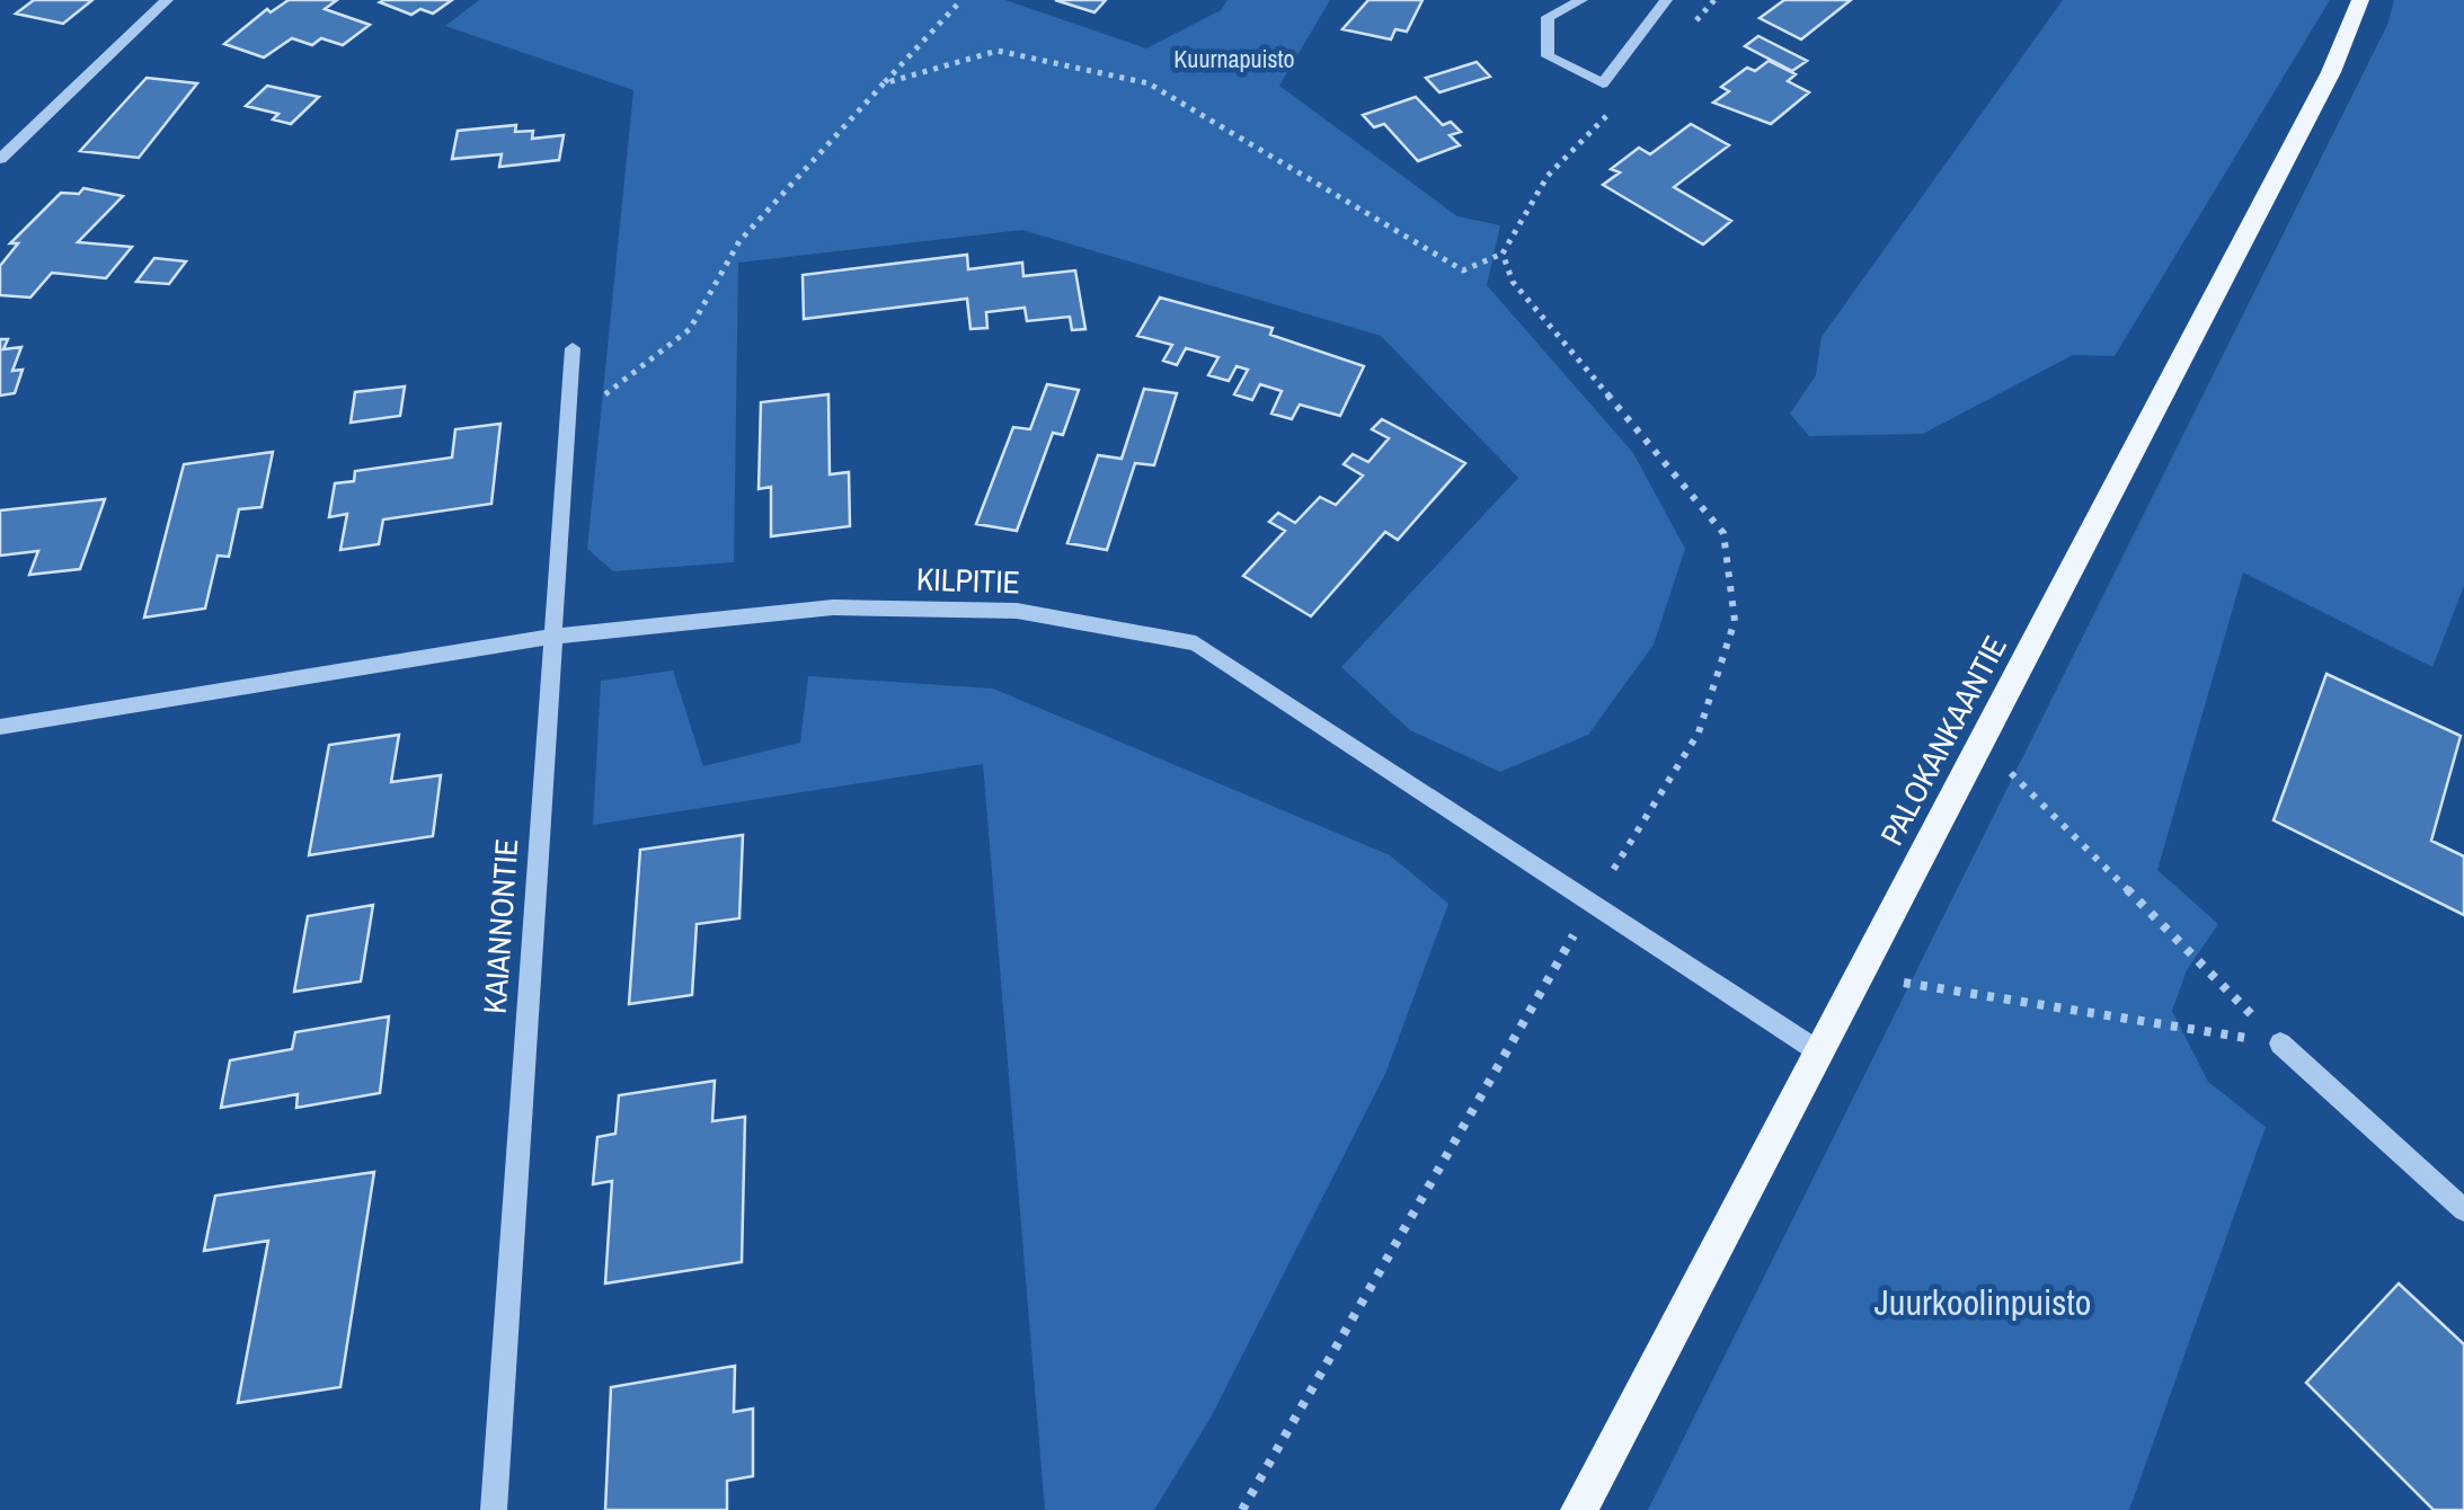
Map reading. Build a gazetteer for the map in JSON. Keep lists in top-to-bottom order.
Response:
{
  "streets": {
    "main road": ["PALOKANKAANTIE"],
    "street": ["KILPITIE", "KAIANNONTIE"]
  },
  "crossings": [
    ["KILPITIE", "PALOKANKAANTIE"],
    ["KILPITIE", "KAIANNONTIE"]
  ],
  "parks": ["Kuurnapuisto", "Juurkoolinpuisto"]
}
